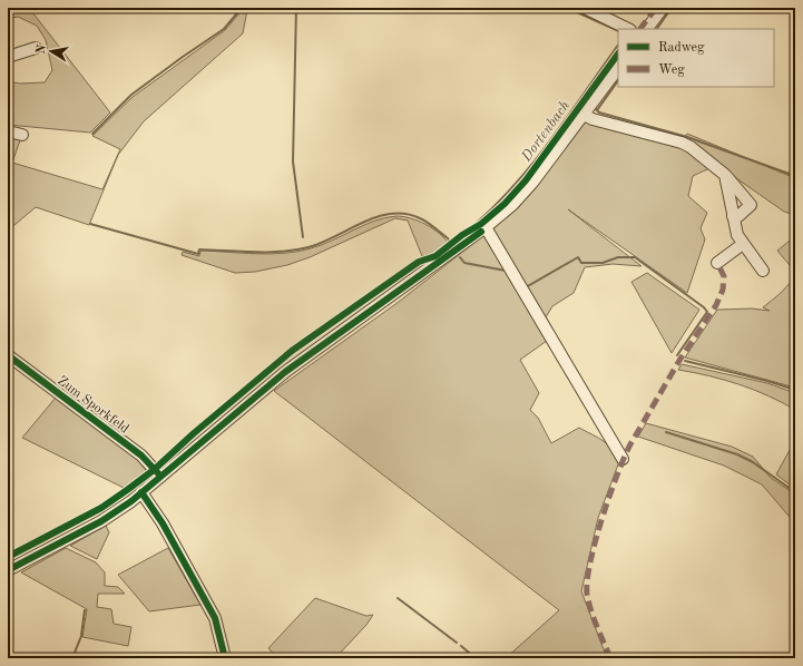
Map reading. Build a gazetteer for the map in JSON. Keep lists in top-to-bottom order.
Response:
{
  "streets": {
    "street": ["Zum Sporkfeld"]
  },
  "water": ["Dortenbach"],
  "legend": ["Radweg", "Weg"],
  "north": "left"
}
